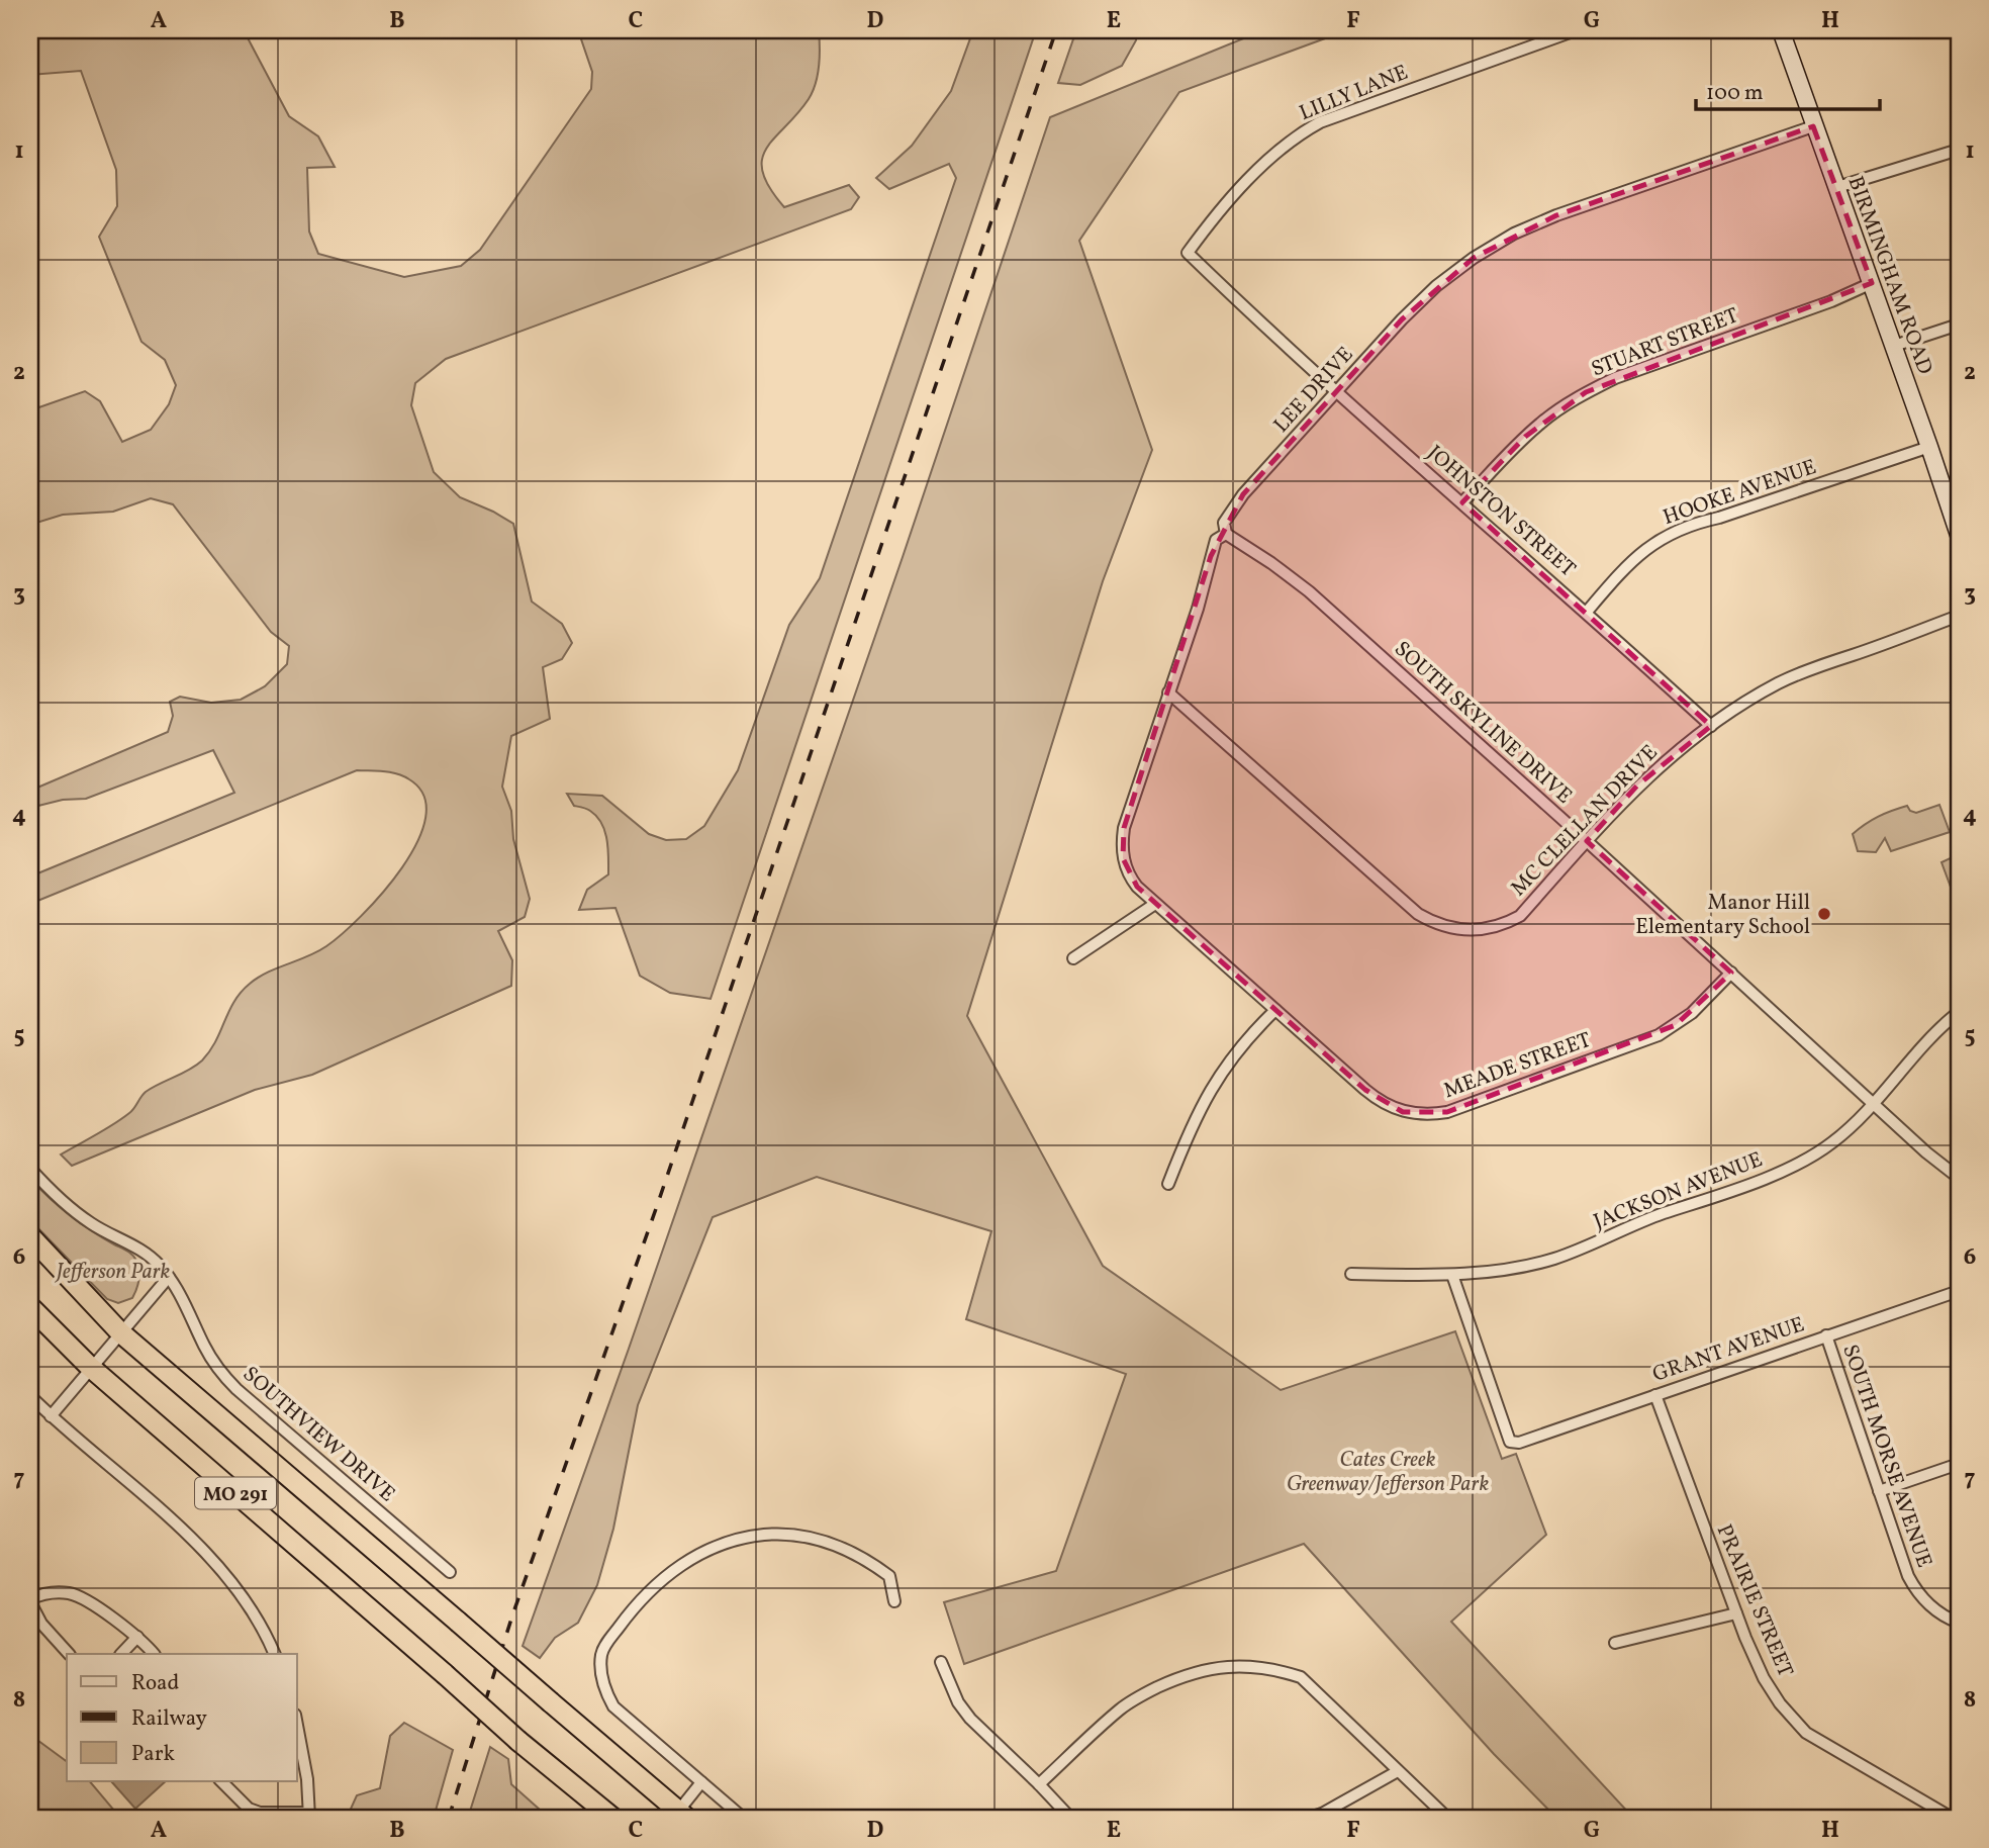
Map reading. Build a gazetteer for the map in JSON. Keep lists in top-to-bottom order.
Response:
{
  "streets": {
    "highway": ["MO 291"],
    "street": [
      "LILLY LANE",
      "BIRMINGHAM ROAD",
      "STUART STREET",
      "LEE DRIVE",
      "HOOKE AVENUE",
      "JOHNSTON STREET",
      "SOUTH SKYLINE DRIVE",
      "MC CLELLAN DRIVE",
      "MEADE STREET",
      "JACKSON AVENUE",
      "GRANT AVENUE",
      "SOUTHVIEW DRIVE",
      "SOUTH MORSE AVENUE",
      "PRAIRIE STREET"
    ]
  },
  "crossings": [
    ["LILLY LANE", "JOHNSTON STREET"],
    ["BIRMINGHAM ROAD", "STUART STREET"],
    ["BIRMINGHAM ROAD", "LEE DRIVE"],
    ["BIRMINGHAM ROAD", "HOOKE AVENUE"],
    ["STUART STREET", "JOHNSTON STREET"],
    ["LEE DRIVE", "JOHNSTON STREET"],
    ["LEE DRIVE", "SOUTH SKYLINE DRIVE"],
    ["LEE DRIVE", "MC CLELLAN DRIVE"],
    ["LEE DRIVE", "MEADE STREET"],
    ["HOOKE AVENUE", "JOHNSTON STREET"],
    ["JOHNSTON STREET", "MC CLELLAN DRIVE"],
    ["SOUTH SKYLINE DRIVE", "MC CLELLAN DRIVE"],
    ["SOUTH SKYLINE DRIVE", "MEADE STREET"],
    ["SOUTH SKYLINE DRIVE", "JACKSON AVENUE"],
    ["JACKSON AVENUE", "GRANT AVENUE"],
    ["GRANT AVENUE", "SOUTH MORSE AVENUE"],
    ["GRANT AVENUE", "PRAIRIE STREET"]
  ],
  "parks": ["Jefferson Park", "Cates Creek Greenway/Jefferson Park"],
  "places": ["Manor Hill Elementary School"],
  "legend": ["Road", "Railway", "Park"],
  "scale_bar": "100 m",
  "grid": {
    "columns": [
      "A",
      "B",
      "C",
      "D",
      "E",
      "F",
      "G",
      "H"
    ],
    "rows": [
      "1",
      "2",
      "3",
      "4",
      "5",
      "6",
      "7",
      "8"
    ]
  }
}
